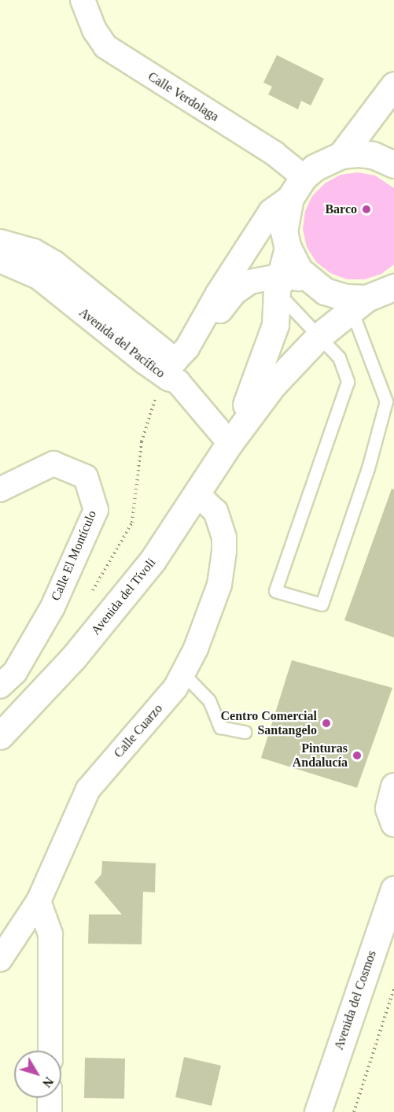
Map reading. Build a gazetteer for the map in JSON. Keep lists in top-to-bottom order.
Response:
{
  "streets": {
    "main road": ["Avenida del Tívoli", "Avenida del Cosmos"],
    "street": [
      "Calle Verdolaga",
      "Avenida del Pacífico",
      "Calle El Montículo",
      "Calle Cuarzo"
    ]
  },
  "crossings": [
    ["Avenida del Pacífico", "Avenida del Tívoli"],
    ["Avenida del Tívoli", "Calle Cuarzo"]
  ],
  "places": ["Barco", "Centro Comercial Santangelo", "Pinturas Andalucía"],
  "north": "bottom right"
}
